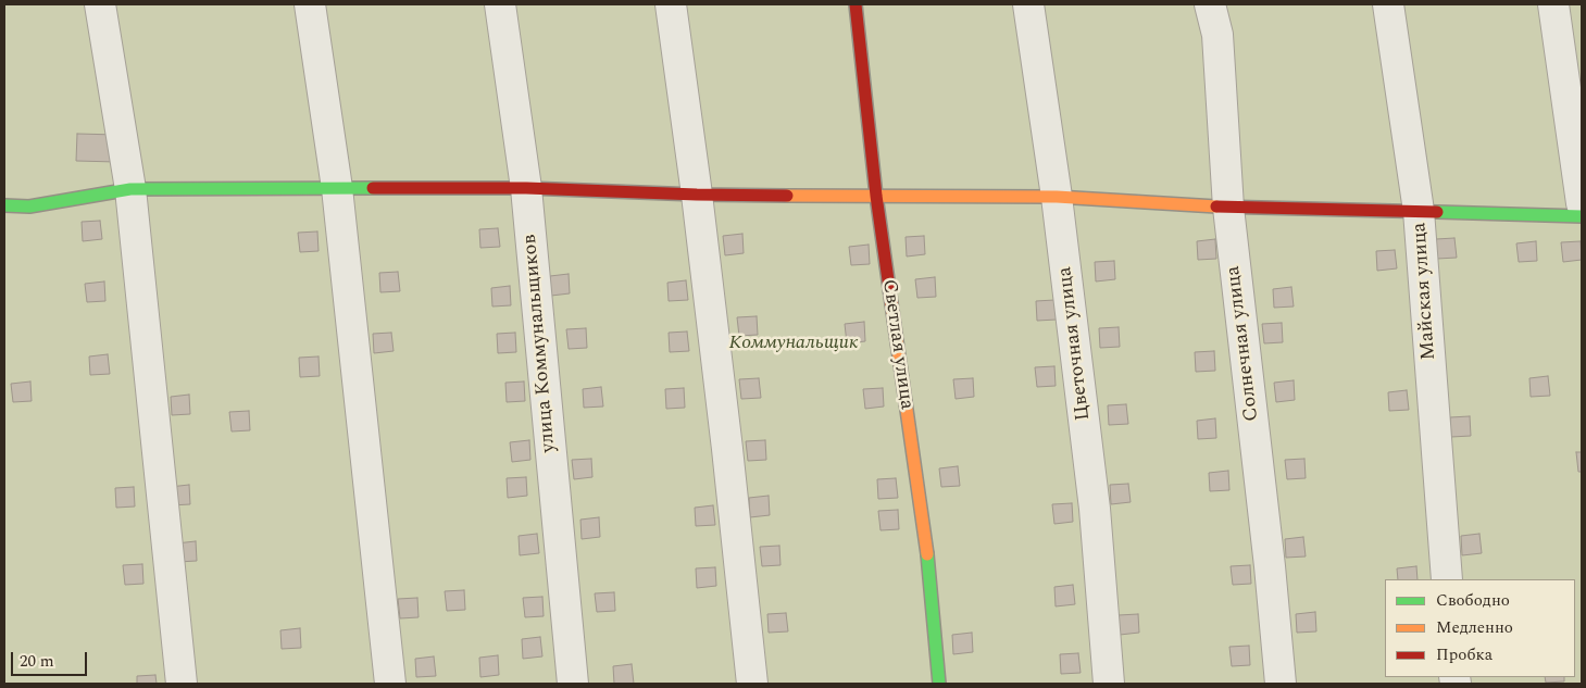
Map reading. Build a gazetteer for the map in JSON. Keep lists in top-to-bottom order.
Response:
{
  "streets": {
    "street": [
      "Майская улица",
      "улица Коммунальщиков",
      "Цветочная улица",
      "Солнечная улица",
      "Светлая улица"
    ]
  },
  "parks": ["Коммунальщик"],
  "legend": ["Свободно", "Медленно", "Пробка"],
  "scale_bar": "20 m"
}
